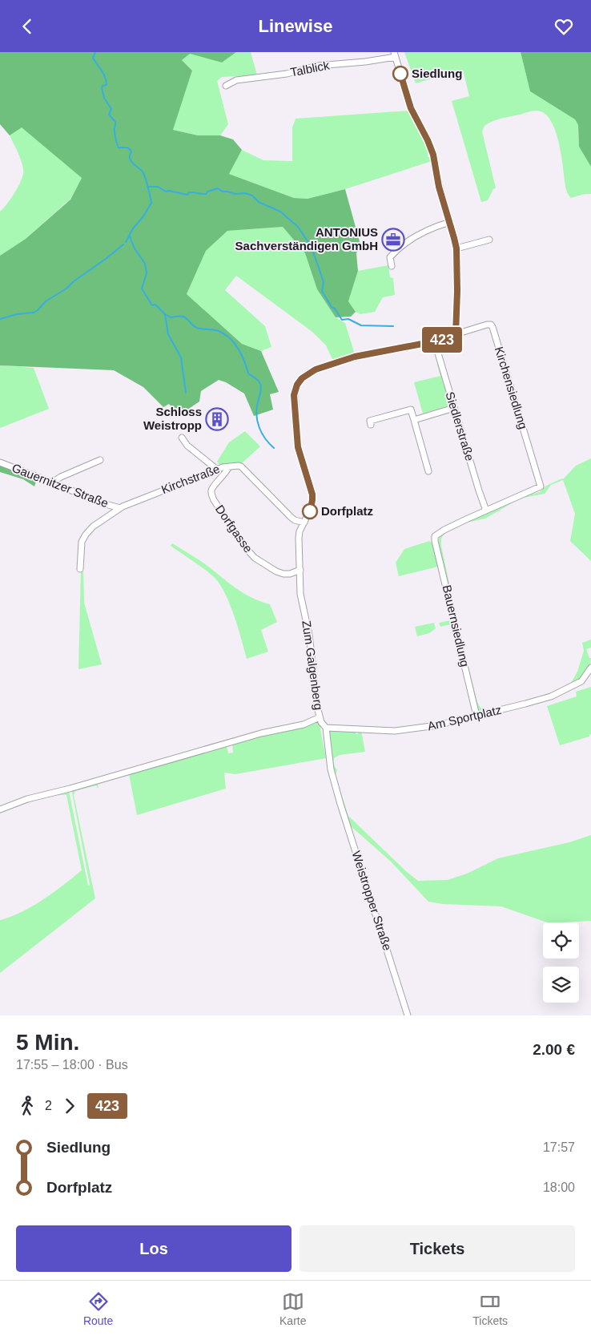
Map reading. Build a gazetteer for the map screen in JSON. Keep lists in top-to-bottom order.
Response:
{
  "streets": {
    "street": [
      "Talblick",
      "Kirchensiedlung",
      "Siedlerstraße",
      "Kirchstraße",
      "Gauernitzer Straße",
      "Dorfgasse",
      "Bauernsiedlung",
      "Zum Galgenberg",
      "Am Sportplatz",
      "Weistropper Straße"
    ]
  },
  "crossings": [
    ["Kirchensiedlung", "Siedlerstraße"],
    ["Kirchensiedlung", "Bauernsiedlung"],
    ["Siedlerstraße", "Bauernsiedlung"],
    ["Kirchstraße", "Gauernitzer Straße"],
    ["Kirchstraße", "Dorfgasse"],
    ["Kirchstraße", "Zum Galgenberg"],
    ["Dorfgasse", "Zum Galgenberg"],
    ["Bauernsiedlung", "Am Sportplatz"],
    ["Zum Galgenberg", "Am Sportplatz"],
    ["Zum Galgenberg", "Weistropper Straße"]
  ],
  "places": {
    "other": ["Siedlung", "Dorfplatz"],
    "office": ["ANTONIUS Sachverständigen GmbH"],
    "building": ["Schloss Weistropp"]
  },
  "lines": ["bus line 423"],
  "page": {
    "header": "Linewise",
    "on_map": "423",
    "heading": ["5 Min.", "17:55 – 18:00 · Bus", "2.00 €"],
    "legs": ["2", "423"],
    "list": [
      {
        "name": "Siedlung",
        "value": "17:57"
      },
      {
        "name": "Dorfplatz",
        "value": "18:00"
      }
    ],
    "buttons": ["Los", "Tickets"],
    "tabs": ["Route", "Karte", "Tickets"]
  }
}
